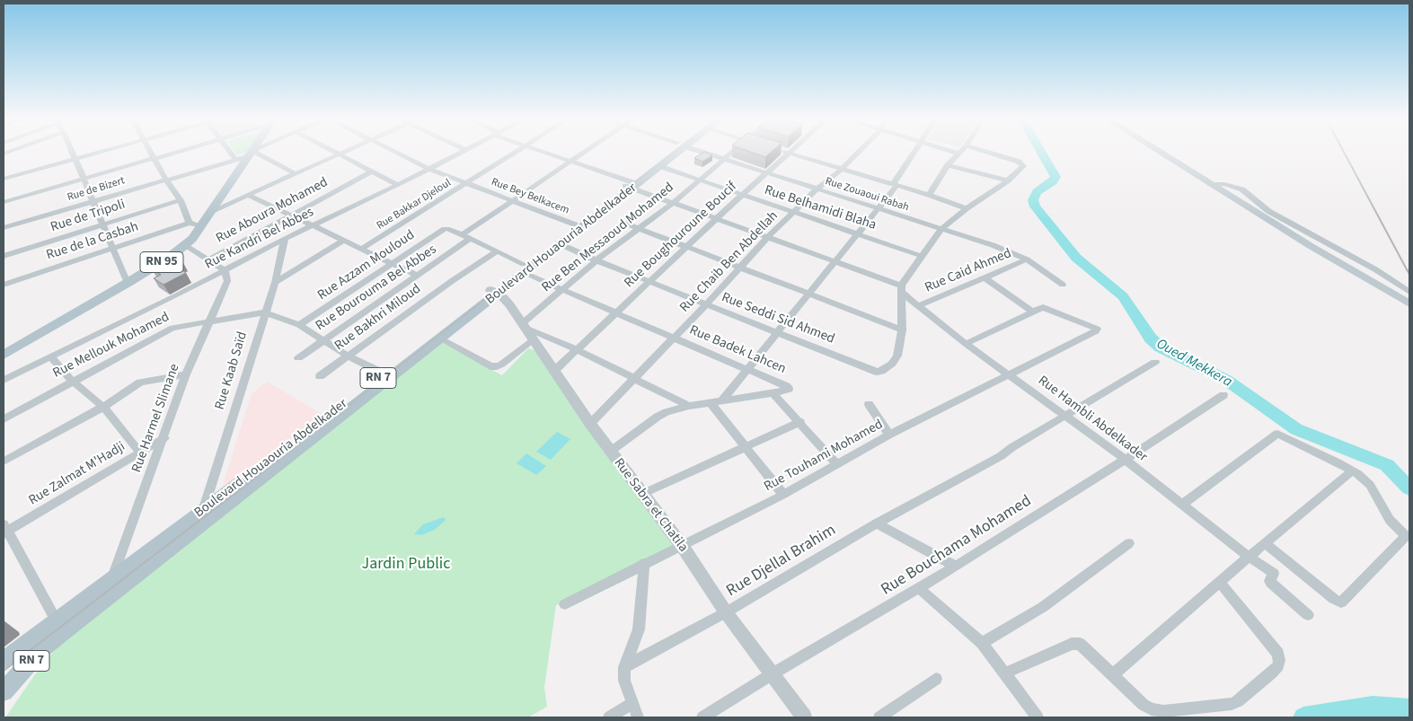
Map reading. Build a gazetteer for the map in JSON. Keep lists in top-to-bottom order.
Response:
{
  "streets": {
    "main road": ["Boulevard Houaouria Abdelkader", "RN 95", "RN 7"],
    "street": [
      "Rue de Bizert",
      "Rue Zouaoui Rabah",
      "Rue Bey Belkacem",
      "Rue Bakkar Djeloul",
      "Rue Belhamidi Blaha",
      "Rue Aboura Mohamed",
      "Rue de Tripoli",
      "Rue Boughouroune Boucif",
      "Rue Ben Messaoud Mohamed",
      "Rue Kandri Bel Abbes",
      "Rue de la Casbah",
      "Rue Chaib Ben Abdellah",
      "Rue Azzam Mouloud",
      "Rue Caid Ahmed",
      "Rue Bourouma Bel Abbes",
      "Rue Bakhri Miloud",
      "Rue Seddi Sid Ahmed",
      "Rue Mellouk Mohamed",
      "Rue Badek Lahcen",
      "Rue Kaab Saïd",
      "Rue Harmel Slimane",
      "Rue Hambli Abdelkader",
      "Rue Touhami Mohamed",
      "Rue Zalmat M'Hadji",
      "Rue Sabra et Chatila",
      "Rue Bouchama Mohamed",
      "Rue Djellal Brahim"
    ]
  },
  "crossings": [
    ["Rue Zouaoui Rabah", "Rue Boughouroune Boucif"],
    ["Rue Zouaoui Rabah", "Rue Ben Messaoud Mohamed"],
    ["Rue Zouaoui Rabah", "Rue Chaib Ben Abdellah"],
    ["Rue Zouaoui Rabah", "Rue Caid Ahmed"],
    ["Rue Bey Belkacem", "Rue Bakkar Djeloul"],
    ["Rue Bey Belkacem", "Rue Kandri Bel Abbes"],
    ["Rue Bey Belkacem", "Boulevard Houaouria Abdelkader"],
    ["Rue Bey Belkacem", "Rue Bourouma Bel Abbes"],
    ["Rue Belhamidi Blaha", "Rue Boughouroune Boucif"],
    ["Rue Belhamidi Blaha", "Rue Ben Messaoud Mohamed"],
    ["Rue Belhamidi Blaha", "Boulevard Houaouria Abdelkader"],
    ["Rue Belhamidi Blaha", "Rue Chaib Ben Abdellah"],
    ["Rue Boughouroune Boucif", "Rue Seddi Sid Ahmed"],
    ["Rue Boughouroune Boucif", "Rue Badek Lahcen"],
    ["Rue Boughouroune Boucif", "Rue Hambli Abdelkader"],
    ["Rue Boughouroune Boucif", "Rue Sabra et Chatila"],
    ["Rue Ben Messaoud Mohamed", "Rue Seddi Sid Ahmed"],
    ["Rue Ben Messaoud Mohamed", "Rue Badek Lahcen"],
    ["Rue Ben Messaoud Mohamed", "Rue Hambli Abdelkader"],
    ["Rue Ben Messaoud Mohamed", "Rue Sabra et Chatila"],
    ["Rue Kandri Bel Abbes", "Rue Kaab Saïd"],
    ["Rue Kandri Bel Abbes", "Rue Harmel Slimane"],
    ["Rue de la Casbah", "RN 95"],
    ["Boulevard Houaouria Abdelkader", "Rue Seddi Sid Ahmed"],
    ["Boulevard Houaouria Abdelkader", "Rue Badek Lahcen"],
    ["Boulevard Houaouria Abdelkader", "Rue Kaab Saïd"],
    ["Boulevard Houaouria Abdelkader", "RN 7"],
    ["Boulevard Houaouria Abdelkader", "Rue Harmel Slimane"],
    ["Boulevard Houaouria Abdelkader", "Rue Hambli Abdelkader"],
    ["Boulevard Houaouria Abdelkader", "Rue Sabra et Chatila"],
    ["Rue Chaib Ben Abdellah", "Rue Seddi Sid Ahmed"],
    ["Rue Chaib Ben Abdellah", "Rue Badek Lahcen"],
    ["Rue Chaib Ben Abdellah", "Rue Hambli Abdelkader"],
    ["Rue Chaib Ben Abdellah", "Rue Sabra et Chatila"],
    ["Rue Azzam Mouloud", "Rue Badek Lahcen"],
    ["Rue Caid Ahmed", "Rue Hambli Abdelkader"],
    ["Rue Bourouma Bel Abbes", "Rue Badek Lahcen"],
    ["Rue Bourouma Bel Abbes", "Rue Hambli Abdelkader"],
    ["Rue Bakhri Miloud", "Rue Badek Lahcen"],
    ["Rue Mellouk Mohamed", "Rue Kaab Saïd"],
    ["Rue Mellouk Mohamed", "Rue Harmel Slimane"],
    ["Rue Harmel Slimane", "Rue Zalmat M'Hadji"],
    ["Rue Hambli Abdelkader", "Rue Touhami Mohamed"],
    ["Rue Hambli Abdelkader", "Rue Bouchama Mohamed"],
    ["Rue Hambli Abdelkader", "Rue Djellal Brahim"],
    ["Rue Touhami Mohamed", "Rue Sabra et Chatila"],
    ["Rue Sabra et Chatila", "Rue Bouchama Mohamed"],
    ["Rue Sabra et Chatila", "Rue Djellal Brahim"]
  ],
  "water": ["Oued Mekkera"],
  "parks": ["Jardin Public"]
}
